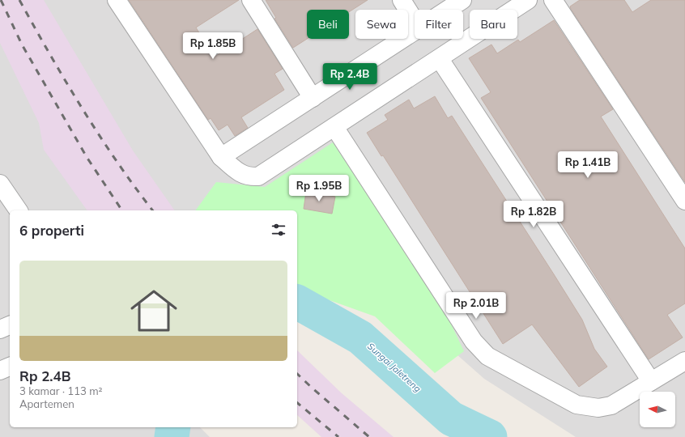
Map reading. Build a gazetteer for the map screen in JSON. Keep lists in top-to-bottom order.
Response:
{
  "water": ["Sungai Jaletreng"],
  "north": "left",
  "page": {
    "chip": [
      "Beli",
      "Sewa",
      "Filter",
      "Baru"
    ],
    "price": [
      "Rp 1.85B",
      "Rp 2.4B",
      "Rp 1.41B",
      "Rp 1.95B",
      "Rp 1.82B",
      "Rp 2.01B"
    ],
    "heading": "6 properti",
    "list": [
      {
        "name": "Rp 2.4B",
        "note": "3 kamar · 113 m² · Apartemen"
      }
    ]
  }
}
